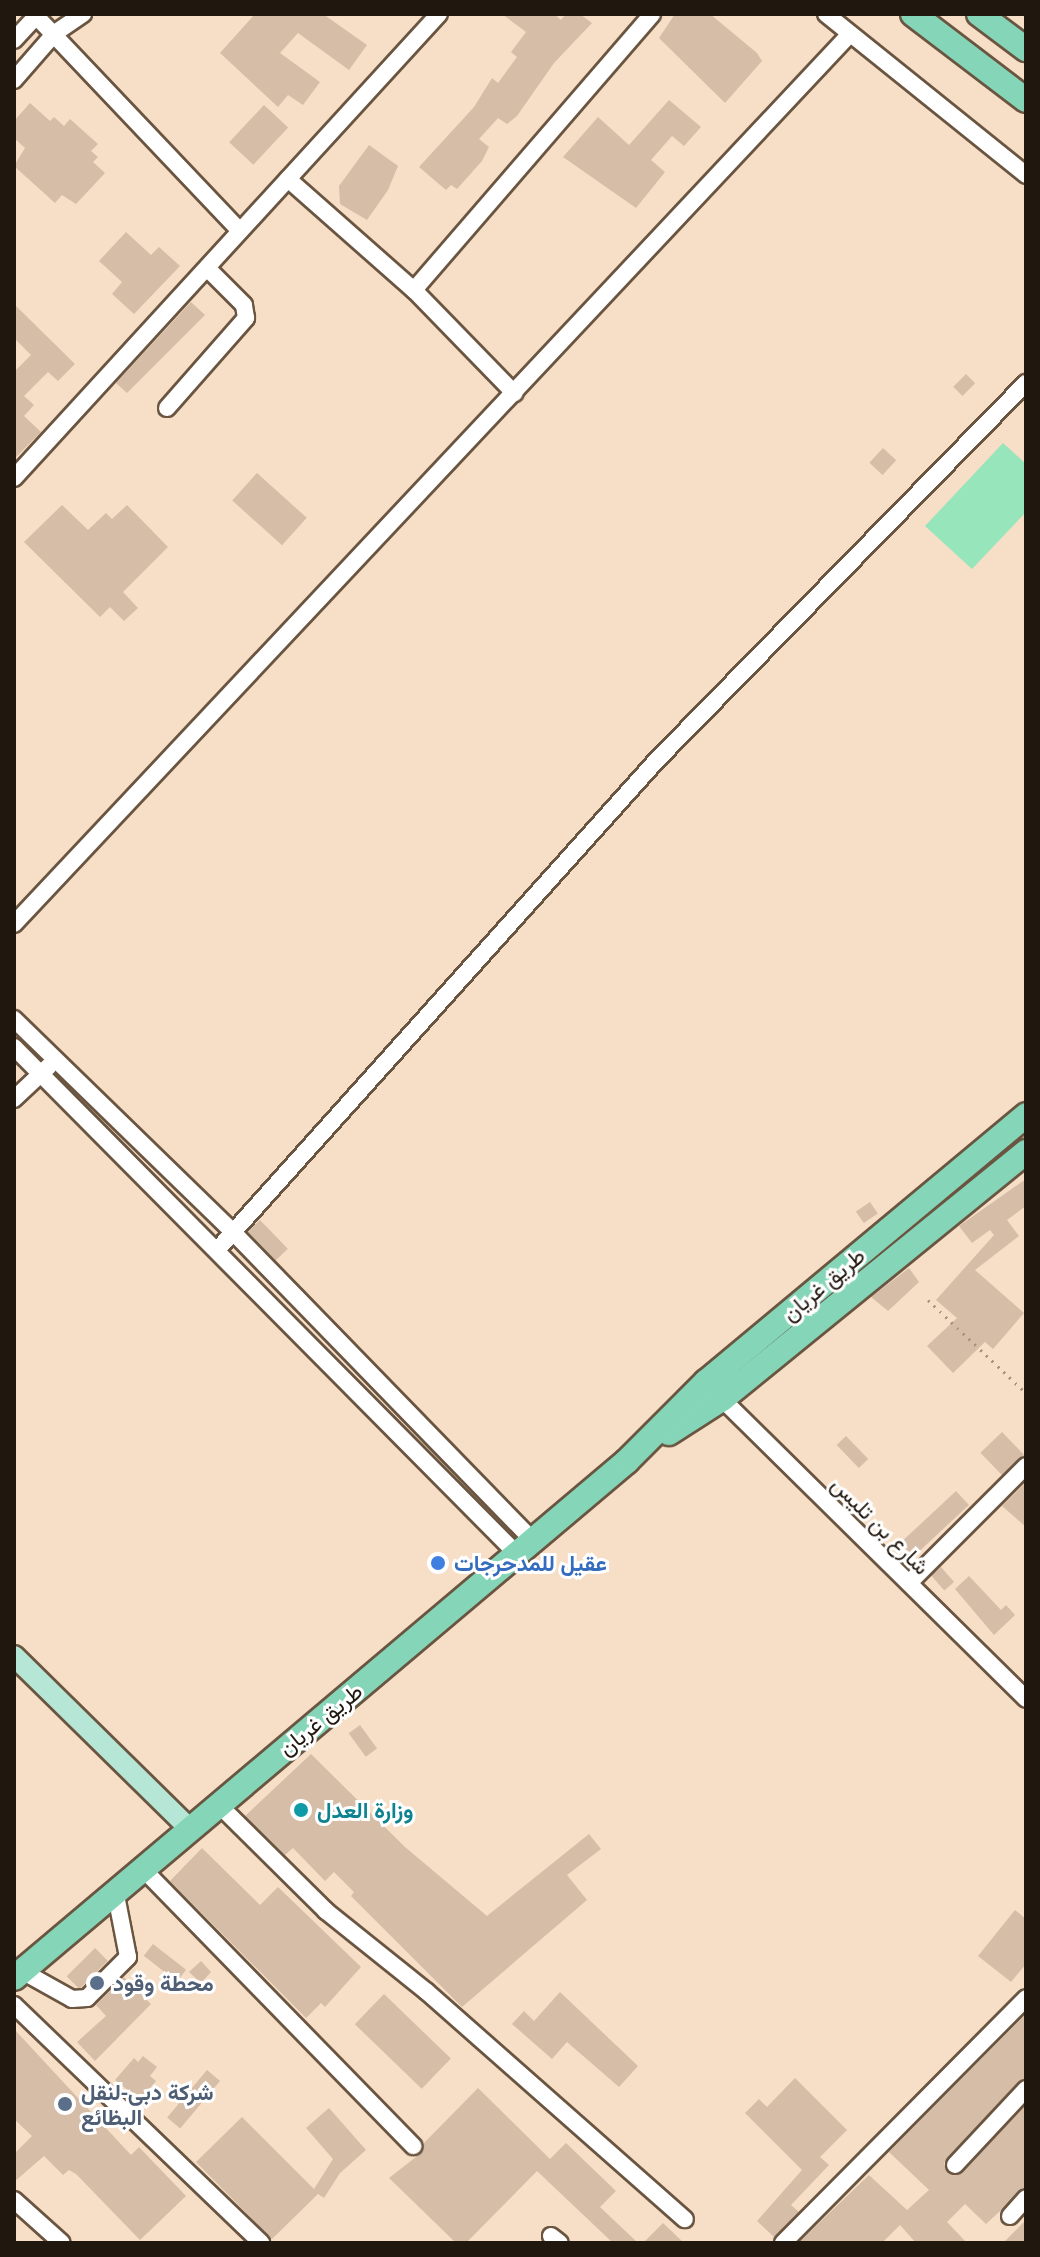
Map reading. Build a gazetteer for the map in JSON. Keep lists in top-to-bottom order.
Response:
{
  "streets": {
    "highway": ["طريق غريان"],
    "street": ["شارع بن تليس"]
  },
  "crossings": [
    ["طريق غريان", "شارع بن تليس"]
  ],
  "places": [
    "عقيل للمدحرجات",
    "وزارة العدل",
    "محطة وقود",
    "شركة دبي-لنقل البظائع"
  ]
}
